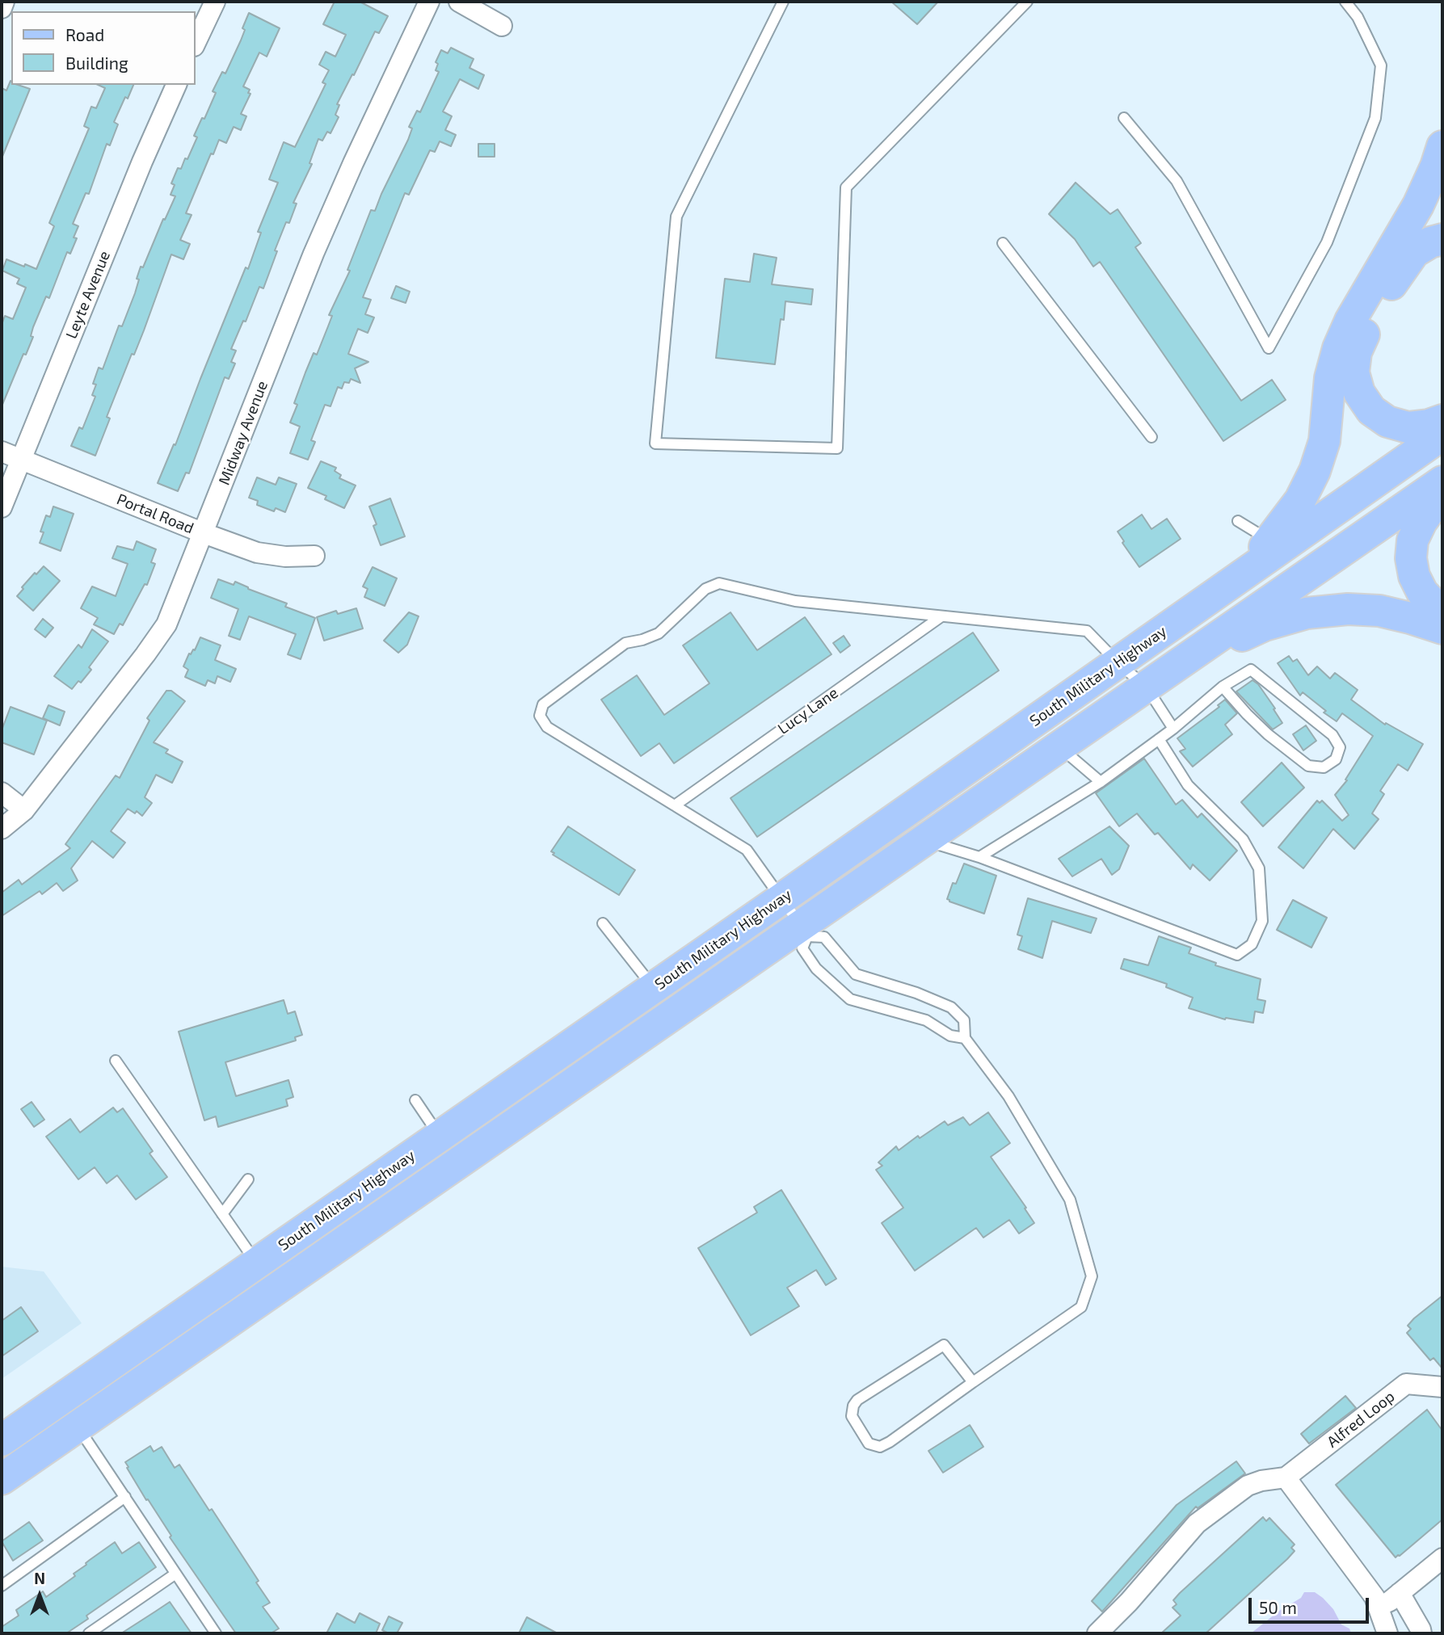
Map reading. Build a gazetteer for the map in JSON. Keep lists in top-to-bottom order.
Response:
{
  "streets": {
    "main road": ["South Military Highway"],
    "street": [
      "Leyte Avenue",
      "Midway Avenue",
      "Portal Road",
      "Alfred Loop"
    ],
    "lane": ["Lucy Lane"]
  },
  "crossings": [
    ["Leyte Avenue", "Portal Road"],
    ["Midway Avenue", "Portal Road"]
  ],
  "legend": ["Road", "Building"],
  "scale_bar": "50 m",
  "north": "top"
}
